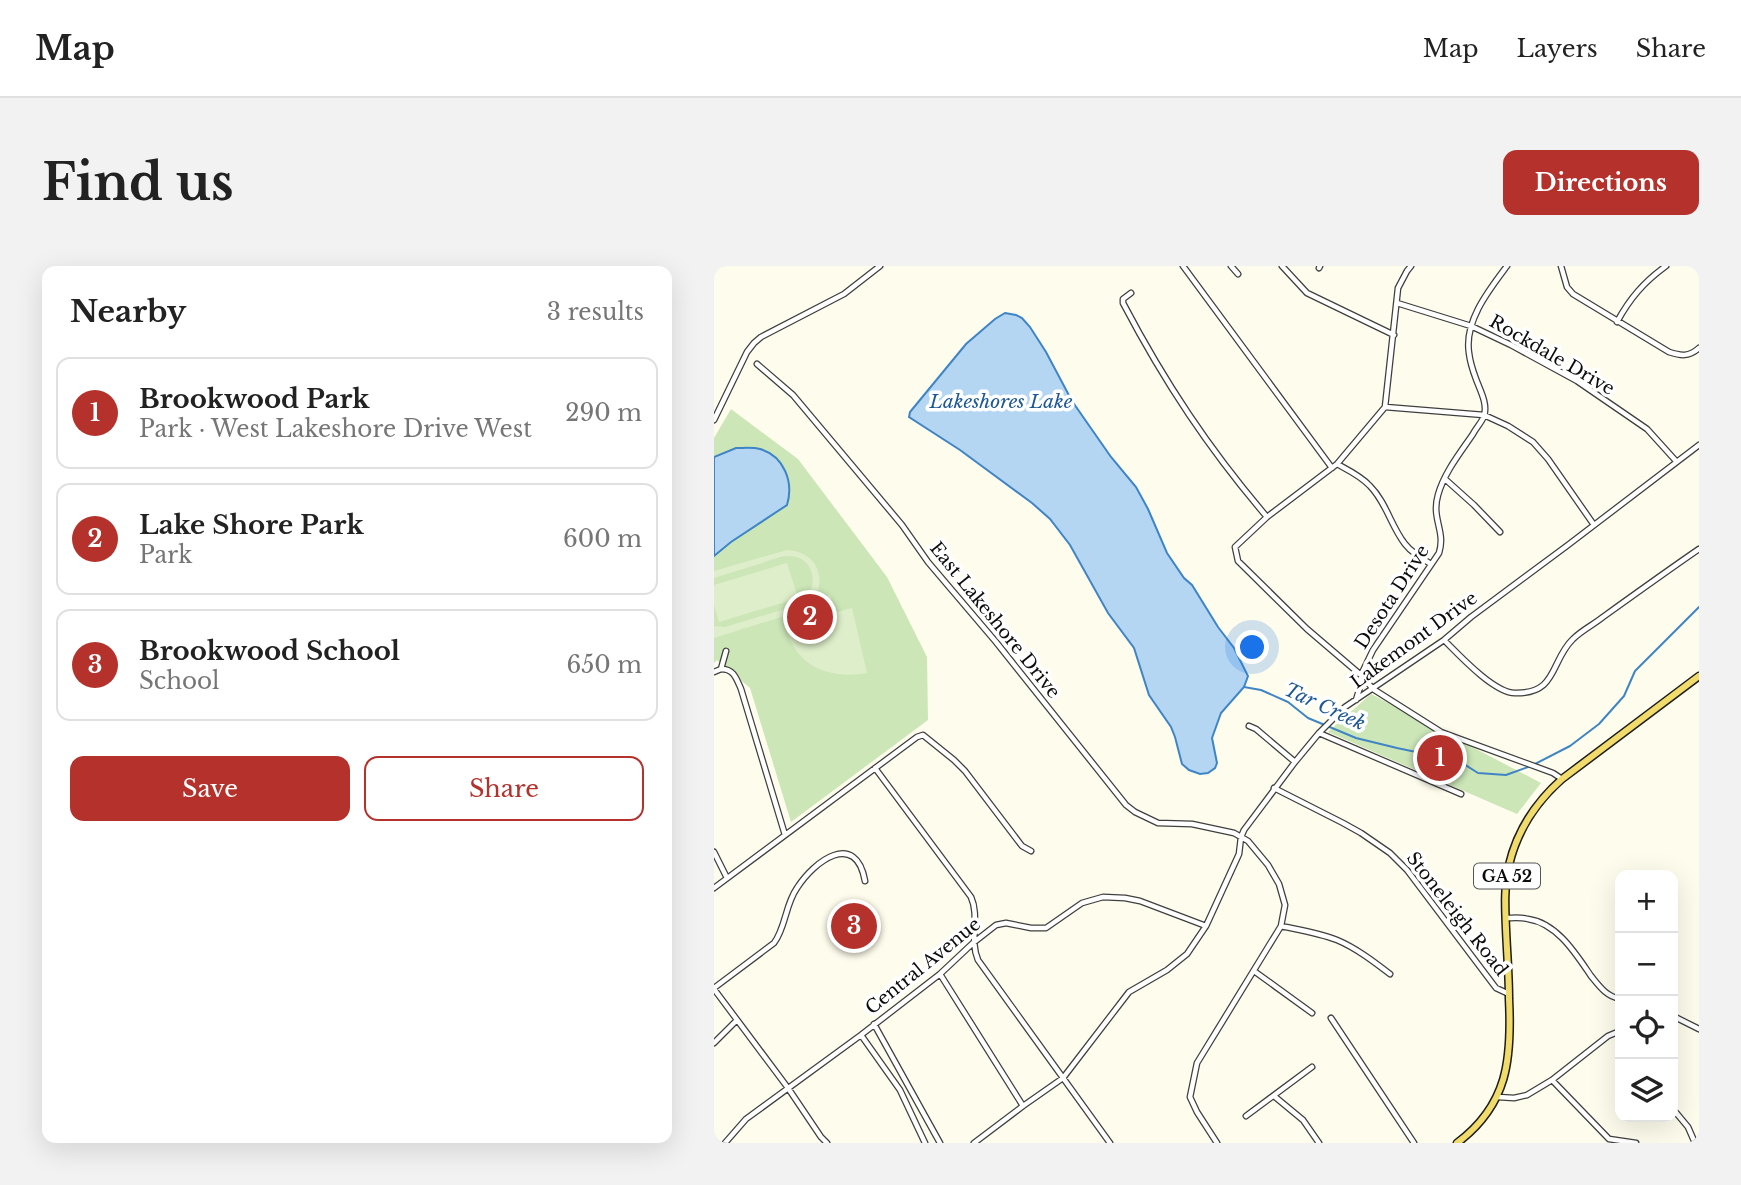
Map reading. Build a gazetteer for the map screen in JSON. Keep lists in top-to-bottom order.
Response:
{
  "streets": {
    "main road": ["GA 52"],
    "street": [
      "Rockdale Drive",
      "Desota Drive",
      "East Lakeshore Drive",
      "Lakemont Drive",
      "Stoneleigh Road",
      "Central Avenue"
    ]
  },
  "crossings": [
    ["Rockdale Drive", "Lakemont Drive"],
    ["Desota Drive", "Lakemont Drive"],
    ["East Lakeshore Drive", "Lakemont Drive"],
    ["Lakemont Drive", "Stoneleigh Road"],
    ["Lakemont Drive", "Central Avenue"],
    ["GA 52", "Stoneleigh Road"]
  ],
  "water": ["Lakeshores Lake", "Tar Creek"],
  "page": {
    "header": "Map",
    "nav": ["Map", "Layers", "Share"],
    "buttons": [
      "Directions",
      ["Save", "Share"]
    ],
    "title": "Find us",
    "heading": ["Nearby", "3 results"],
    "list": [
      {
        "mark": "1",
        "name": "Brookwood Park",
        "note": "Park · West Lakeshore Drive West",
        "value": "290 m"
      },
      {
        "mark": "2",
        "name": "Lake Shore Park",
        "note": "Park",
        "value": "600 m"
      },
      {
        "mark": "3",
        "name": "Brookwood School",
        "note": "School",
        "value": "650 m"
      }
    ],
    "pins": ["2", "1", "3"],
    "map_buttons": ["+", "−"]
  }
}
